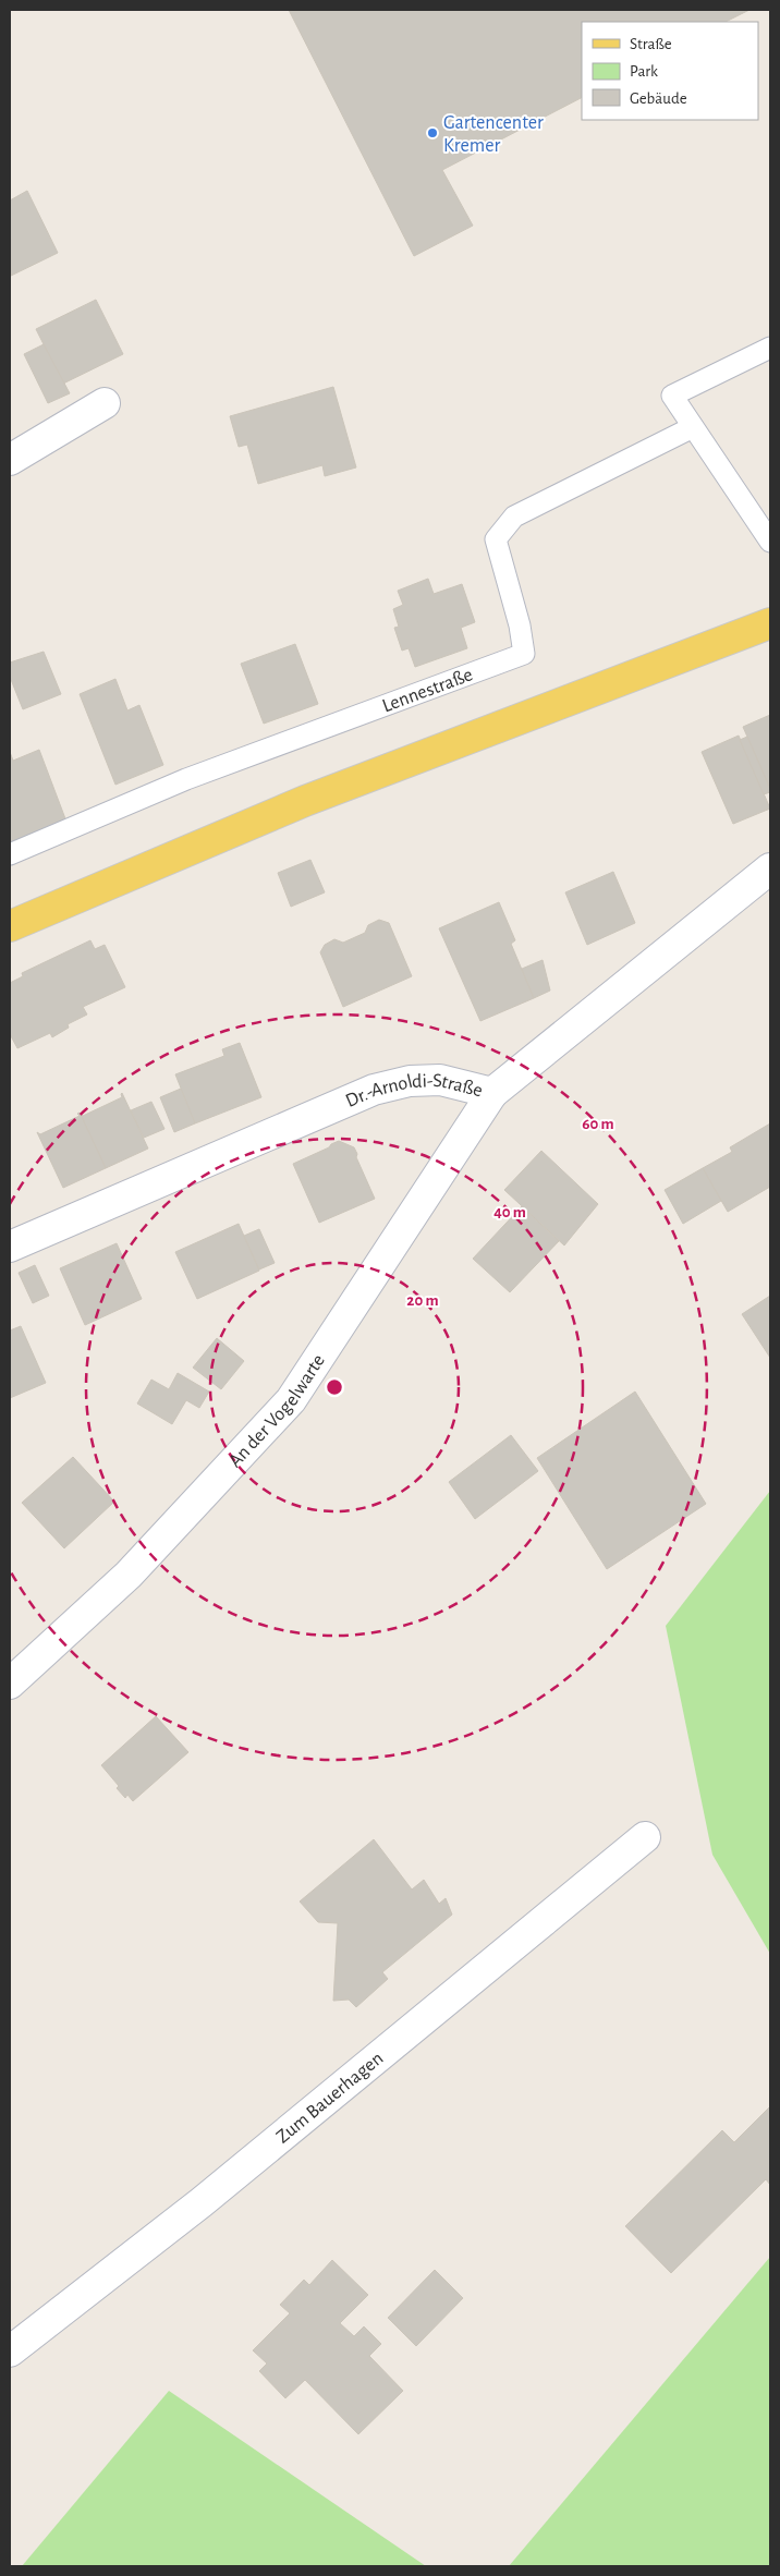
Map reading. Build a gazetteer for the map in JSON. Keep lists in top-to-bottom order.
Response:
{
  "streets": {
    "street": ["Dr.-Arnoldi-Straße", "An der Vogelwarte", "Zum Bauerhagen"],
    "lane": ["Lennestraße"]
  },
  "crossings": [
    ["Dr.-Arnoldi-Straße", "An der Vogelwarte"]
  ],
  "places": ["Gartencenter Kremer"],
  "legend": ["Straße", "Park", "Gebäude"],
  "rings": ["60 m", "40 m", "20 m"]
}
